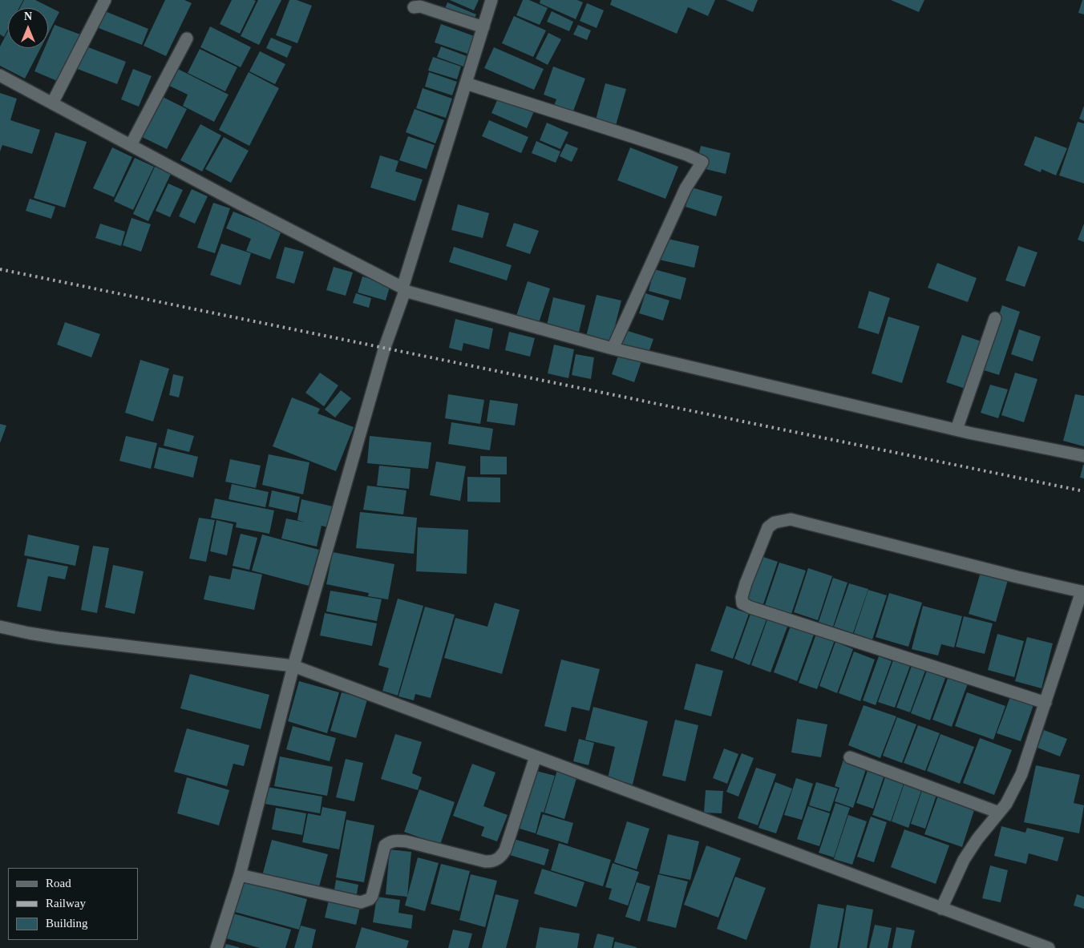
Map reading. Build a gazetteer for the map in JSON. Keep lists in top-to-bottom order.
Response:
{
  "legend": ["Road", "Railway", "Building"],
  "north": "top"
}
